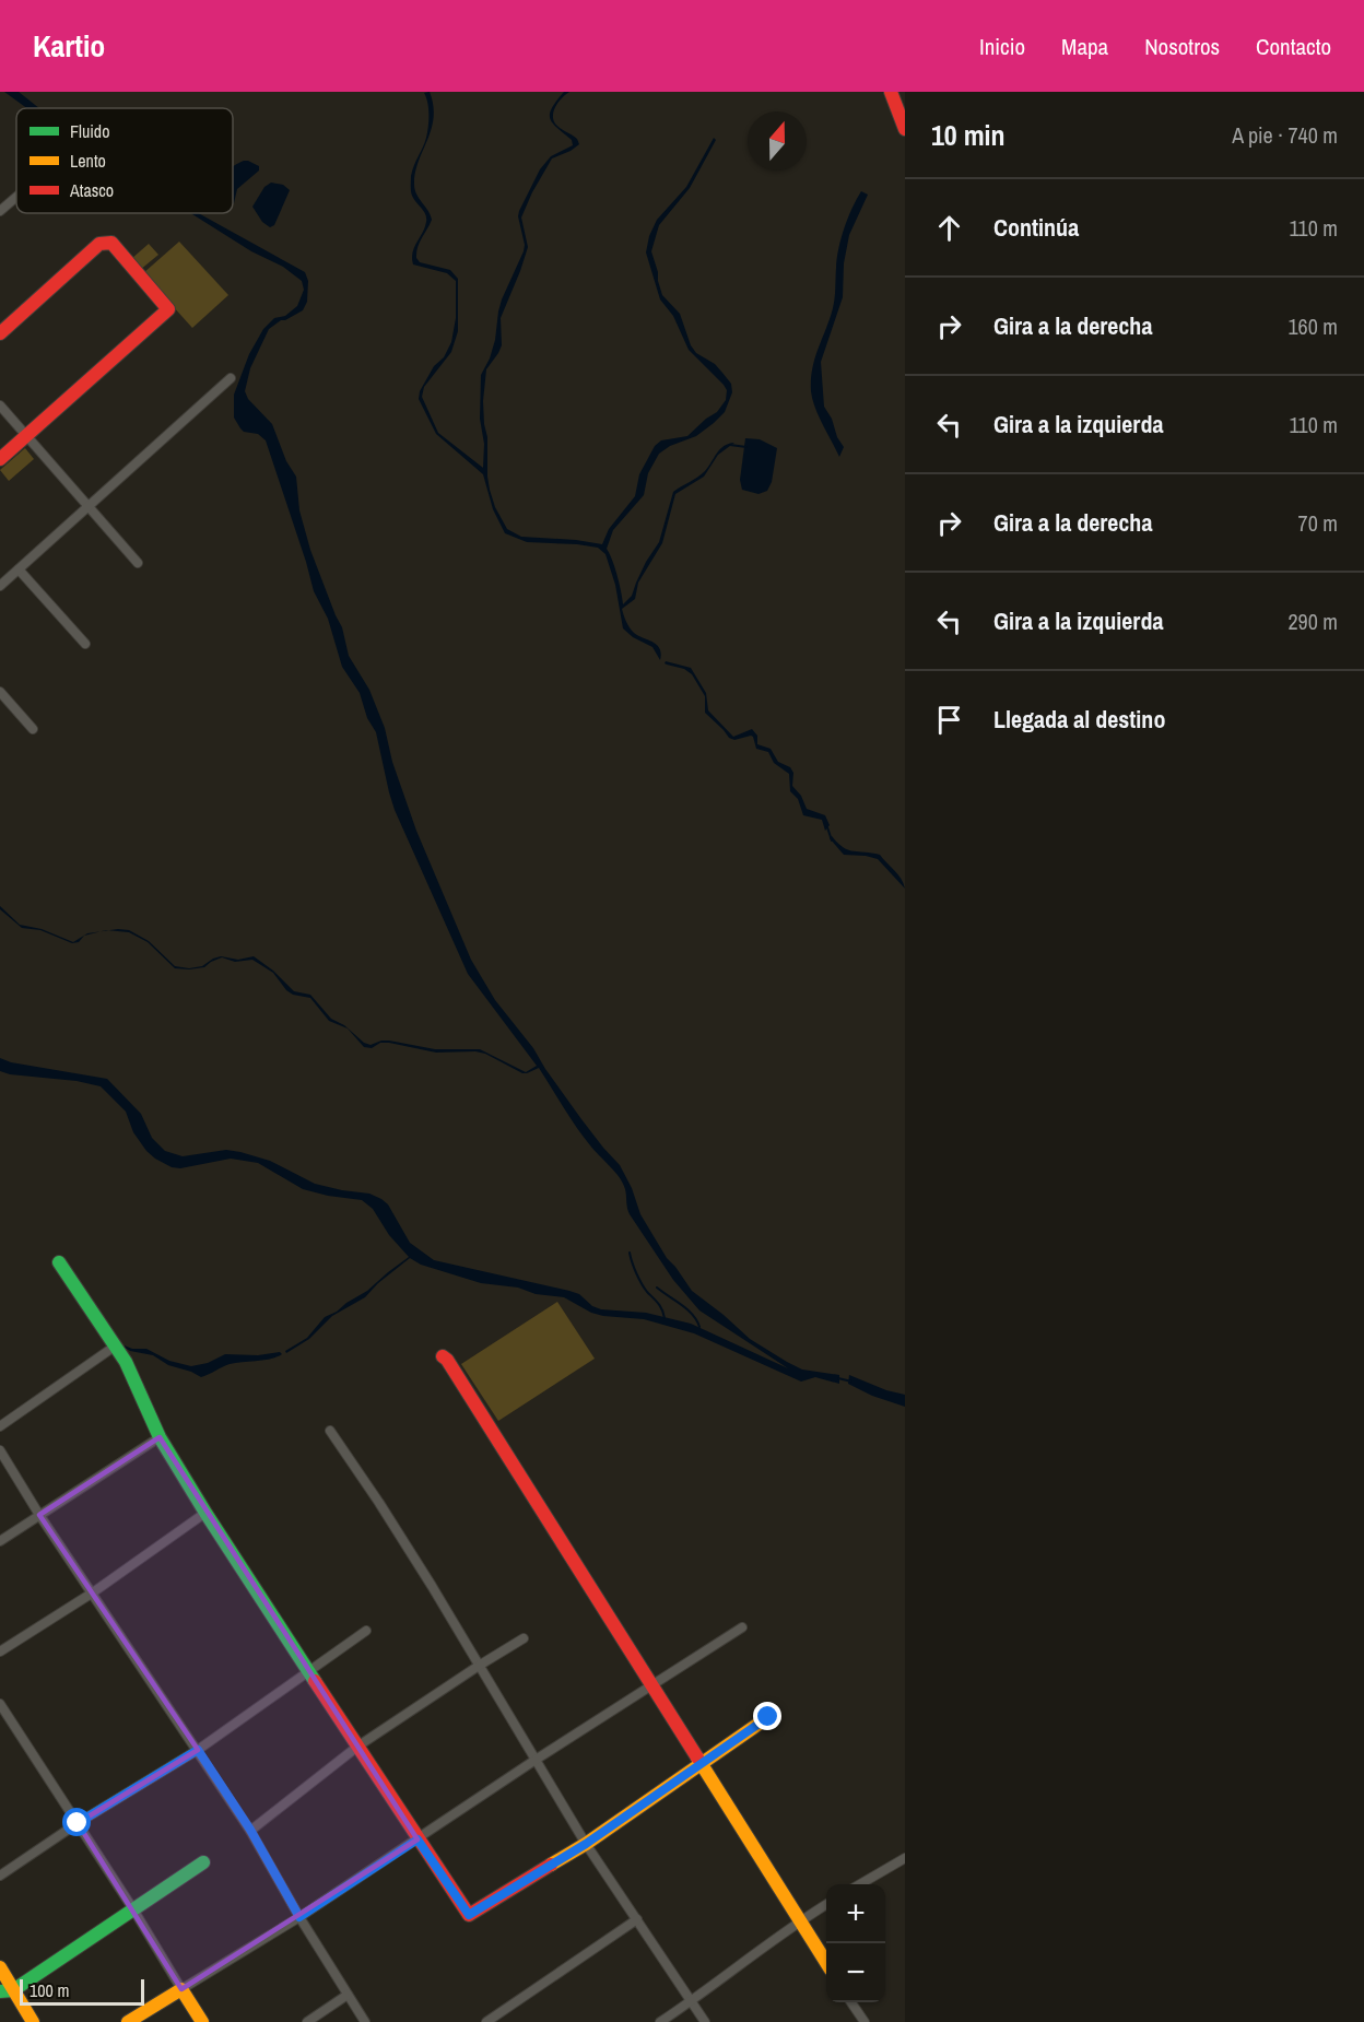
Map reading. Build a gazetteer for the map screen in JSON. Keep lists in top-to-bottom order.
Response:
{
  "legend": ["Fluido", "Lento", "Atasco"],
  "scale_bar": "100 m",
  "north": "top",
  "page": {
    "header": "Kartio",
    "nav": [
      "Inicio",
      "Mapa",
      "Nosotros",
      "Contacto"
    ],
    "heading": ["10 min", "A pie · 740 m"],
    "list": [
      ["Continúa", "110 m"],
      ["Gira a la derecha", "160 m"],
      ["Gira a la izquierda", "110 m"],
      ["Gira a la derecha", "70 m"],
      ["Gira a la izquierda", "290 m"],
      "Llegada al destino"
    ],
    "map_buttons": ["+", "−"],
    "scale": "100 m"
  }
}
